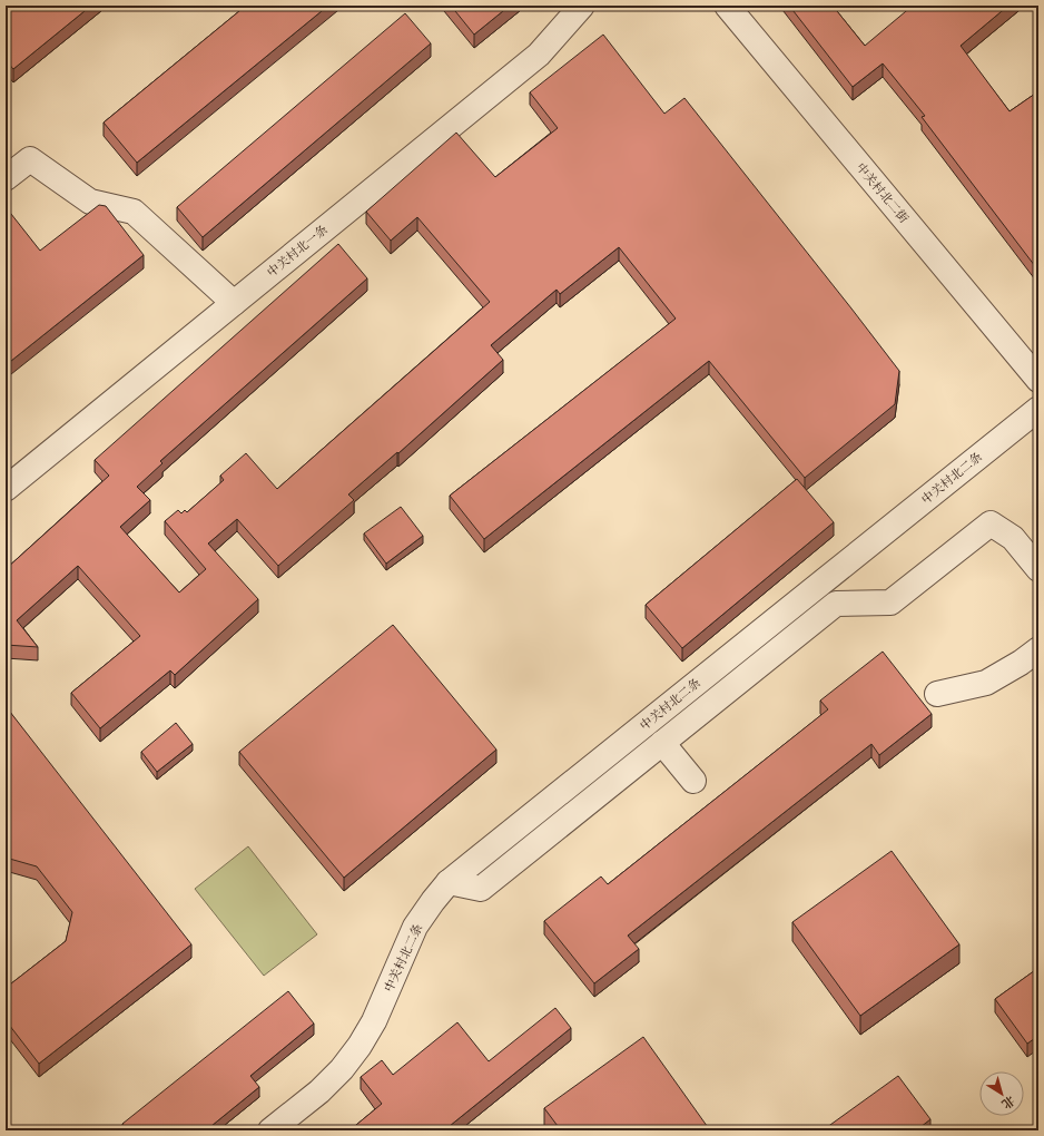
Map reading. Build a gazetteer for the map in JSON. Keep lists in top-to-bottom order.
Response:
{
  "streets": {
    "street": ["中关村北二街", "中关村北一条", "中关村北二条"]
  },
  "north": "bottom right"
}
